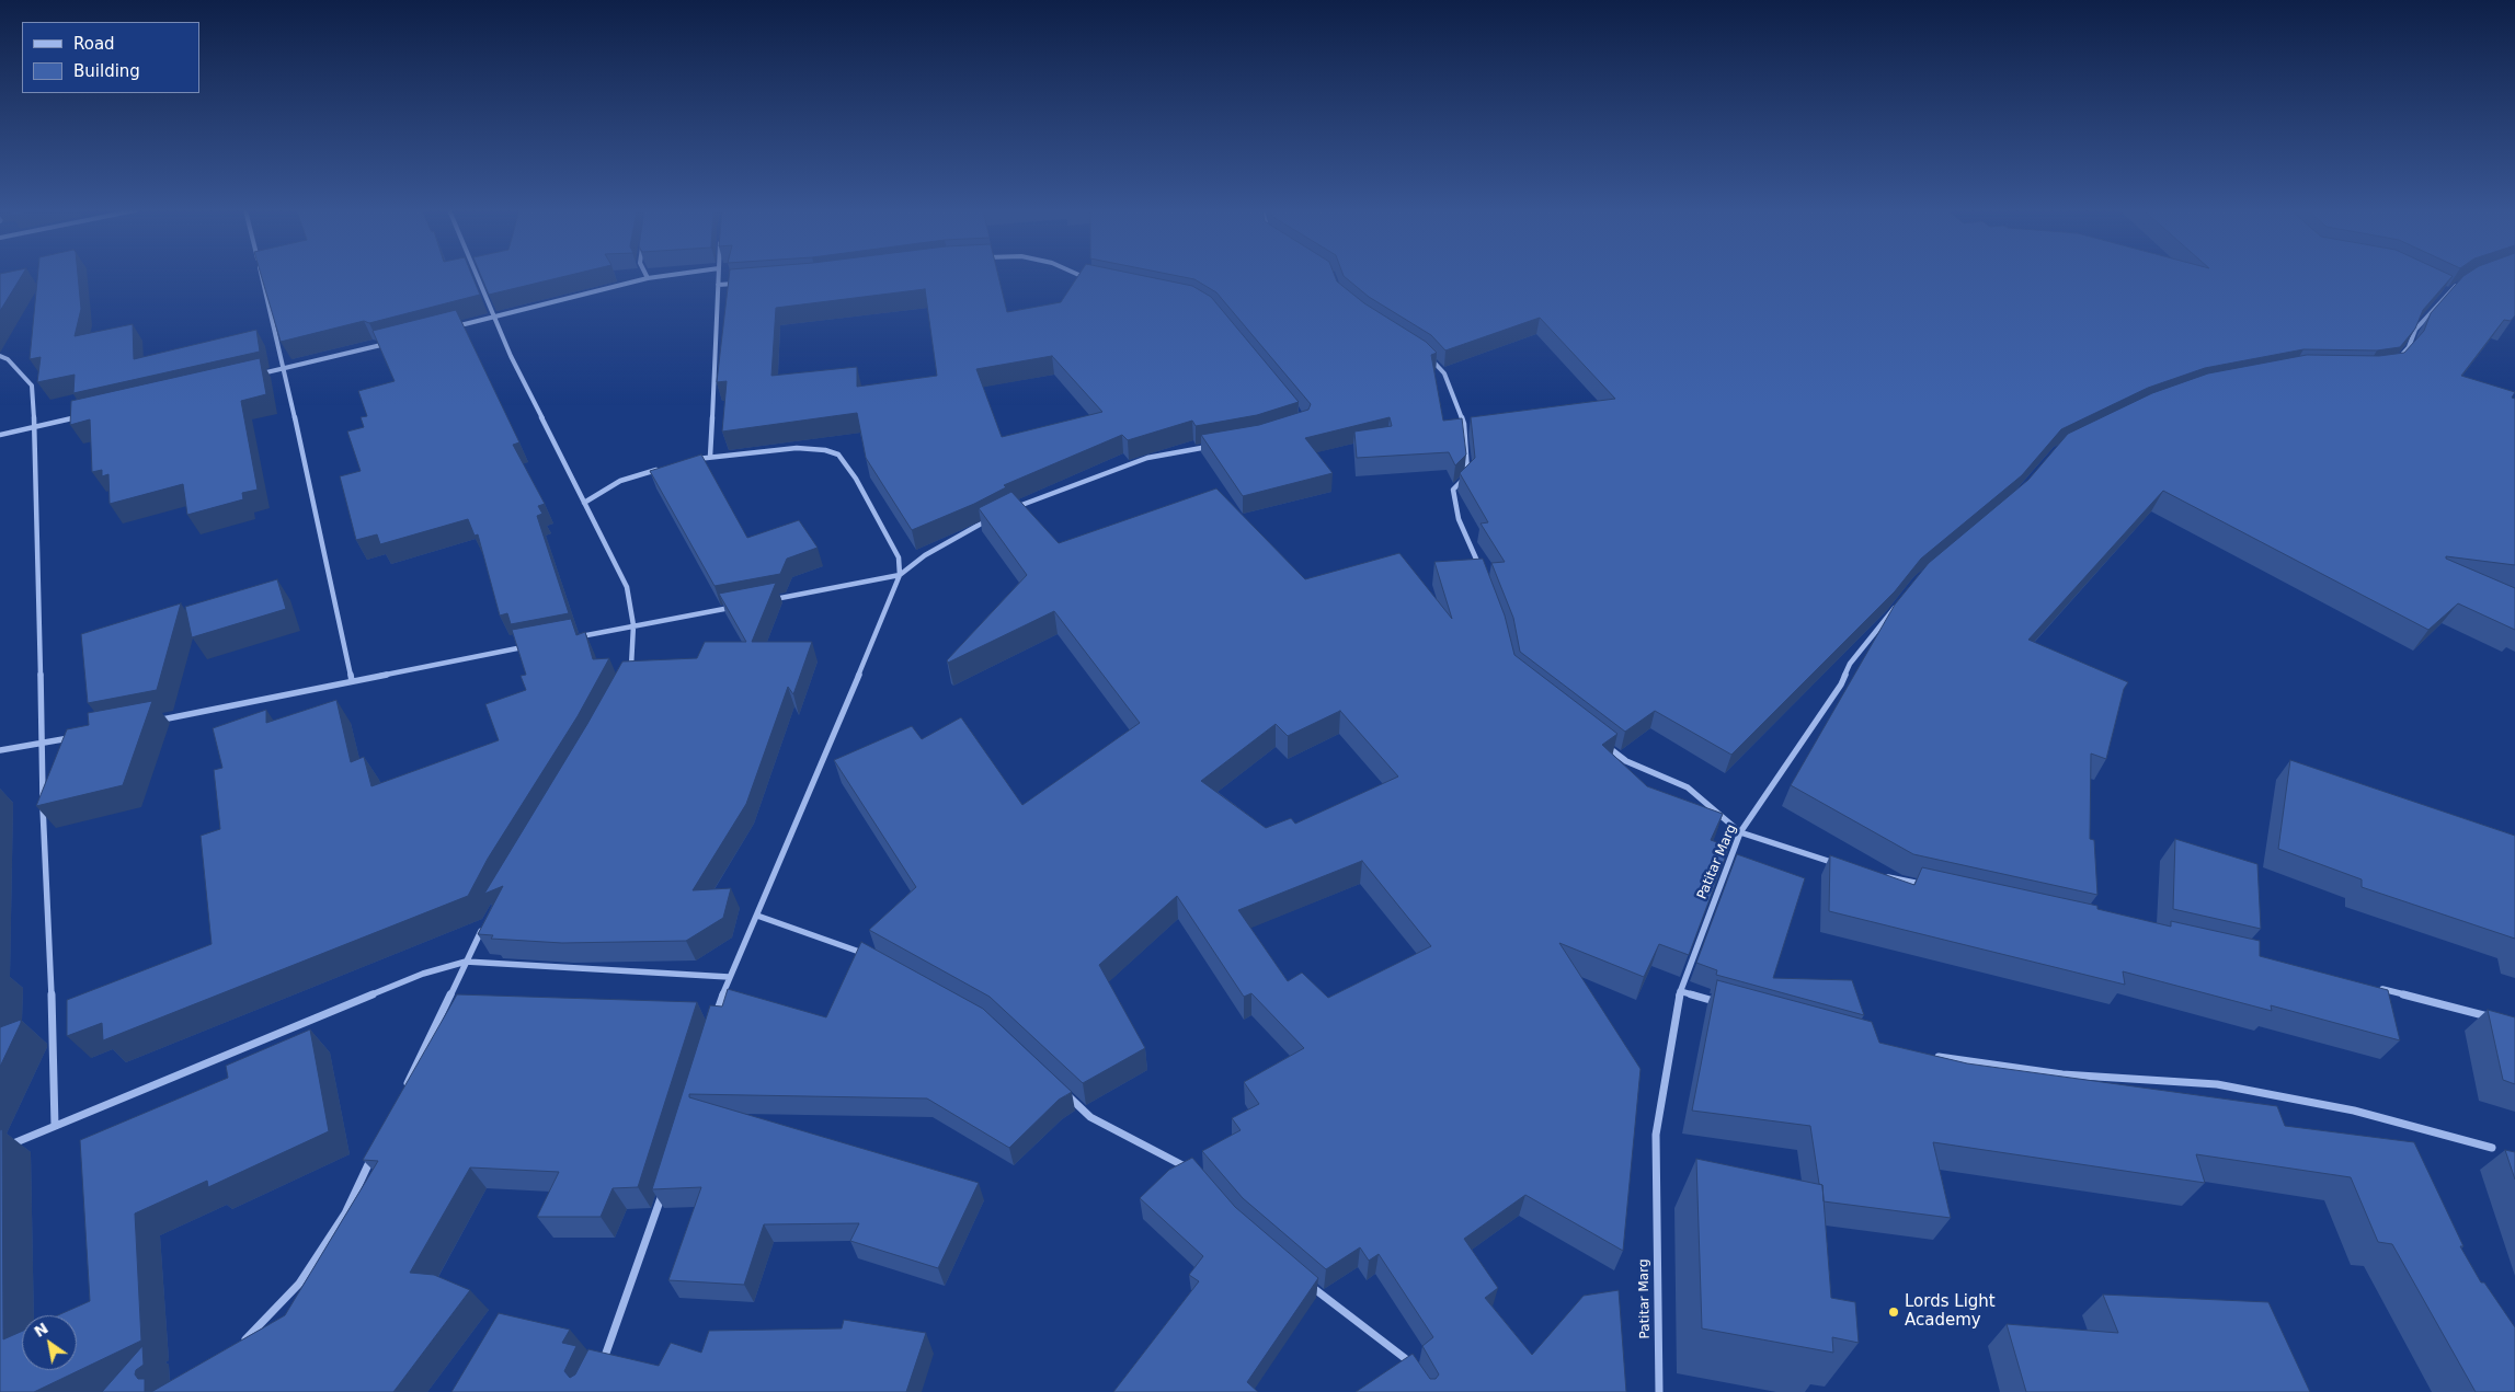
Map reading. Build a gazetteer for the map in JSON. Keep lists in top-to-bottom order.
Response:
{
  "streets": {
    "street": ["Patitar Marg"]
  },
  "places": ["Lords Light Academy"],
  "legend": ["Road", "Building"],
  "north": "top left"
}
